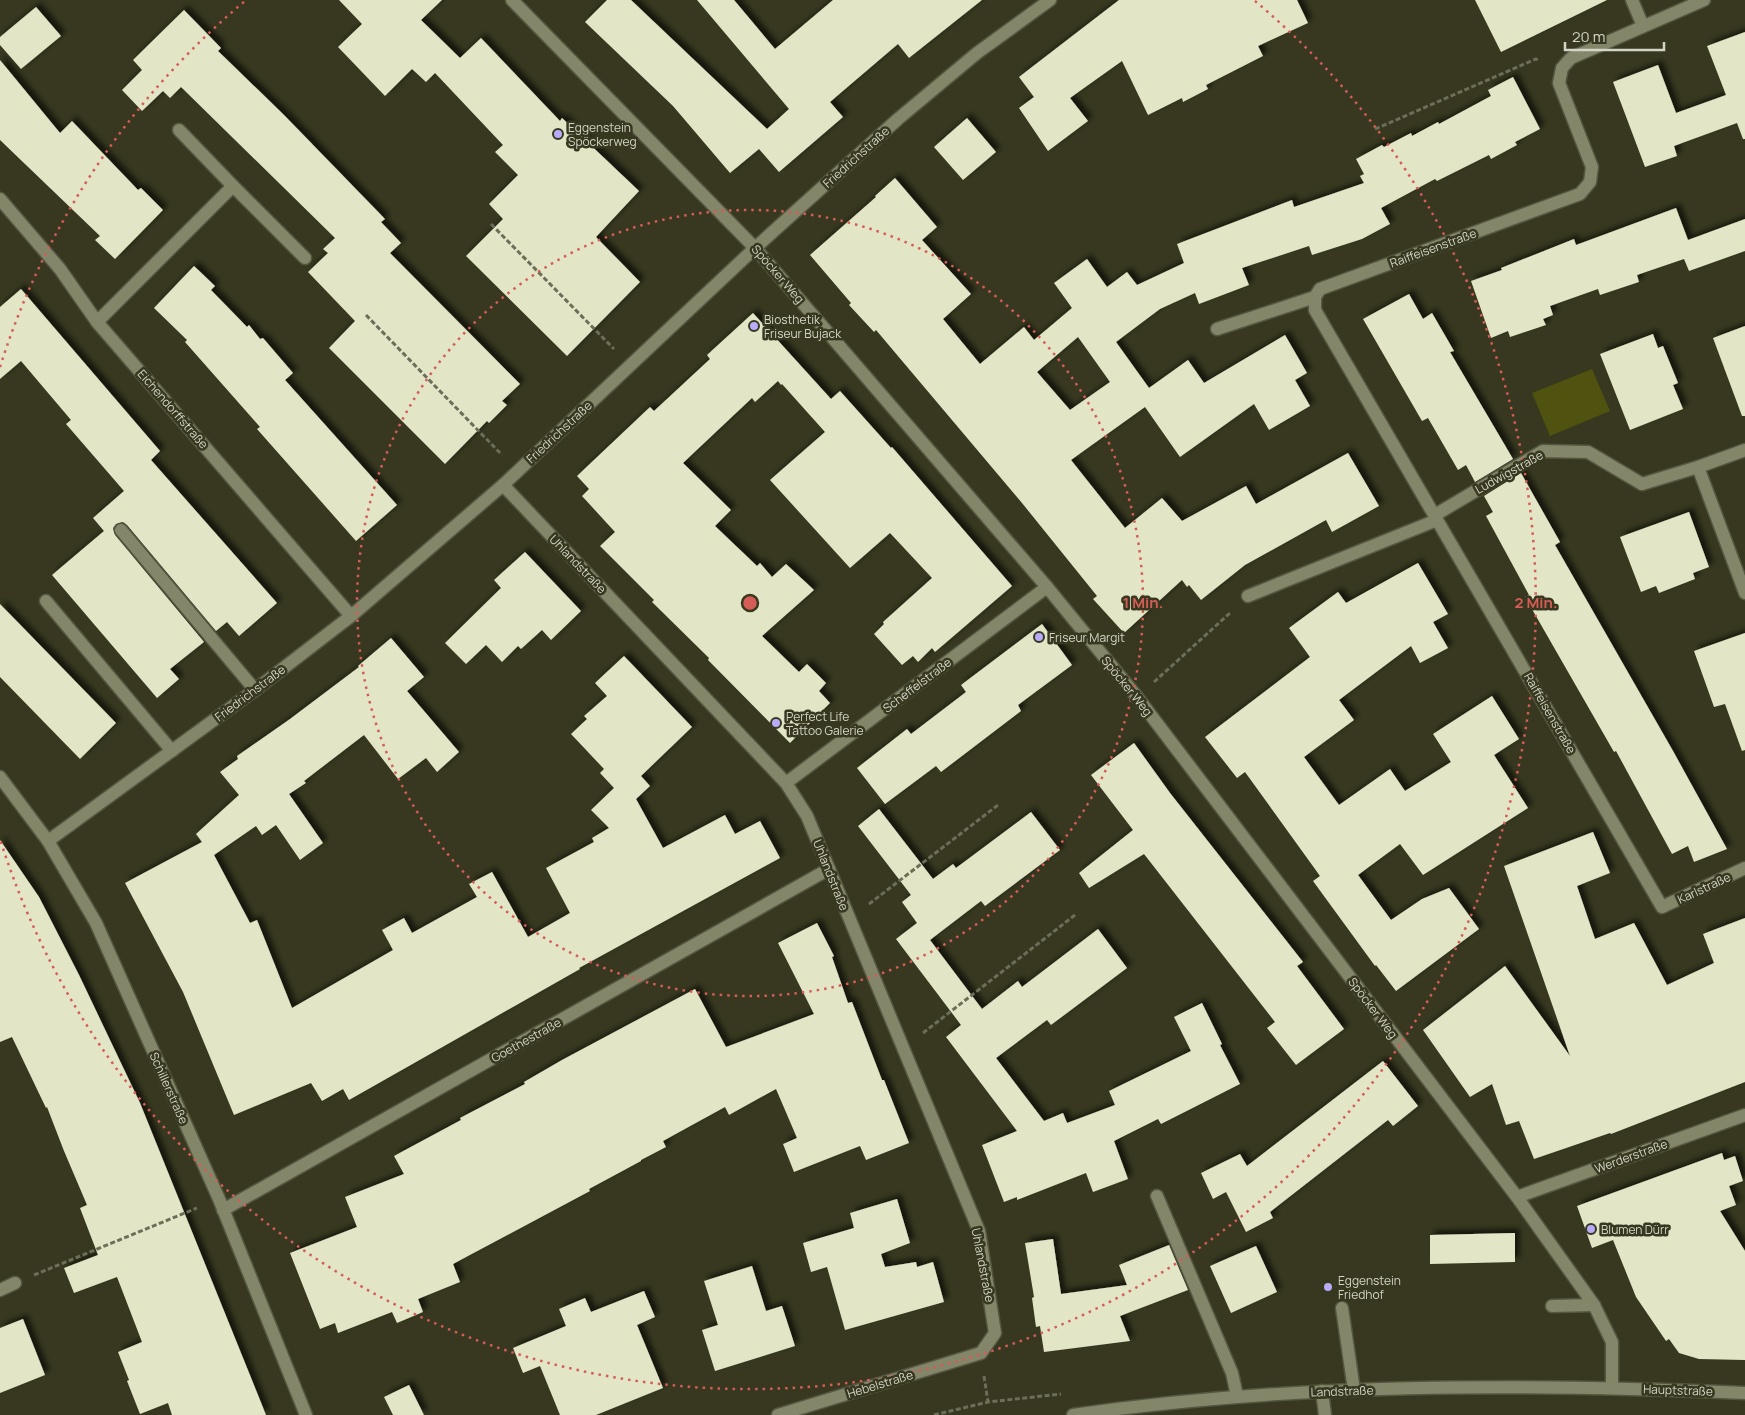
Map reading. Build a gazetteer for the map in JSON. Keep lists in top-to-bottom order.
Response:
{
  "streets": {
    "street": [
      "Friedrichstraße",
      "Raiffeisenstraße",
      "Spöcker Weg",
      "Eichendorffstraße",
      "Ludwigstraße",
      "Uhlandstraße",
      "Scheffelstraße",
      "Karlstraße",
      "Goethestraße",
      "Schillerstraße",
      "Werderstraße",
      "Hebelstraße",
      "Hauptstraße",
      "Landstraße"
    ]
  },
  "crossings": [
    ["Friedrichstraße", "Spöcker Weg"],
    ["Friedrichstraße", "Eichendorffstraße"],
    ["Friedrichstraße", "Uhlandstraße"],
    ["Friedrichstraße", "Schillerstraße"],
    ["Raiffeisenstraße", "Ludwigstraße"],
    ["Raiffeisenstraße", "Karlstraße"],
    ["Spöcker Weg", "Scheffelstraße"],
    ["Spöcker Weg", "Werderstraße"],
    ["Spöcker Weg", "Hauptstraße"],
    ["Spöcker Weg", "Landstraße"],
    ["Uhlandstraße", "Scheffelstraße"],
    ["Uhlandstraße", "Goethestraße"],
    ["Uhlandstraße", "Hebelstraße"],
    ["Goethestraße", "Schillerstraße"],
    ["Hauptstraße", "Landstraße"]
  ],
  "places": [
    "Eggenstein Spöckerweg",
    "Biosthetik Friseur Bujack",
    "Friseur Margit",
    "Perfect Life Tattoo Galerie",
    "Blumen Dürr",
    "Eggenstein Friedhof"
  ],
  "scale_bar": "20 m",
  "rings": ["1 Min.", "2 Min."]
}
